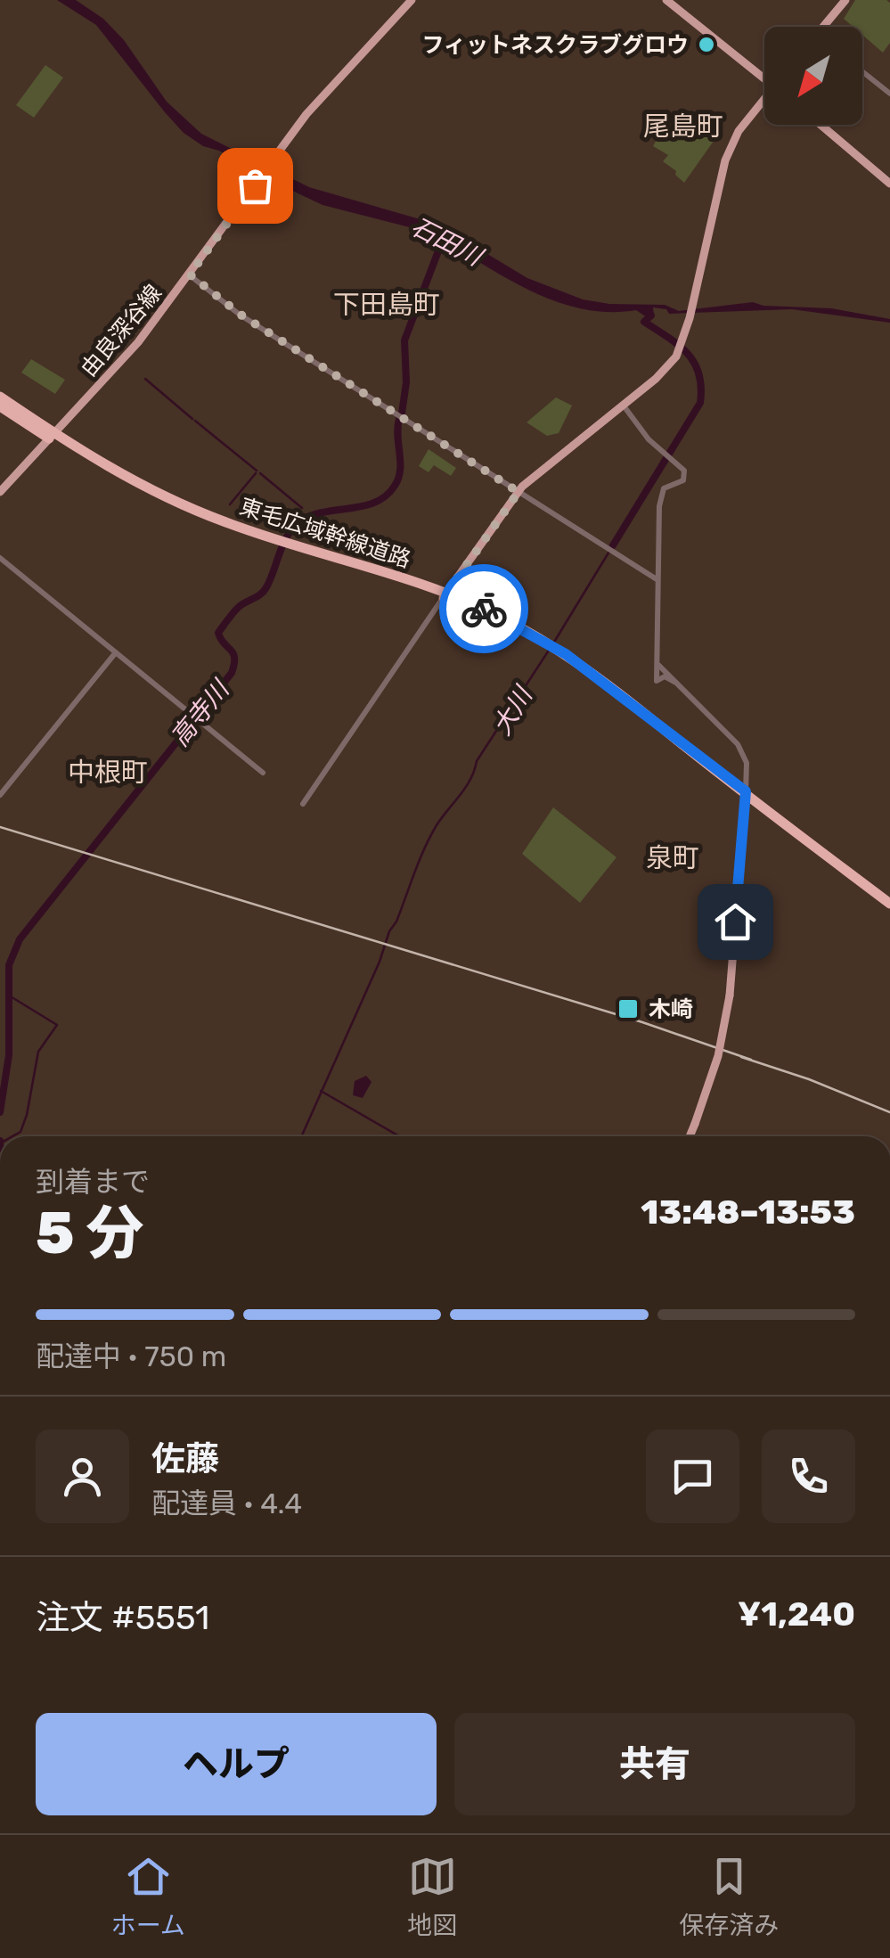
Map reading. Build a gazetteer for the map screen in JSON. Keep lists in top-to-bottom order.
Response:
{
  "streets": {
    "highway": ["東毛広域幹線道路"],
    "main road": ["由良深谷線"]
  },
  "crossings": [
    ["由良深谷線", "東毛広域幹線道路"]
  ],
  "districts": [
    "尾島町",
    "下田島町",
    "中根町",
    "泉町"
  ],
  "water": ["石田川", "大川", "高寺川"],
  "places": {
    "other": ["フィットネスクラブグロウ"],
    "transit": ["木崎"]
  },
  "north": "bottom left",
  "page": {
    "heading": ["5 分", "到着まで", "13:48–13:53"],
    "panel": [
      "佐藤",
      "配達員 · 4.4",
      "注文 #5551",
      "¥1,240"
    ],
    "bar": "配達中 · 750 m",
    "buttons": ["ヘルプ", "共有"],
    "tabs": ["ホーム", "地図", "保存済み"]
  }
}
